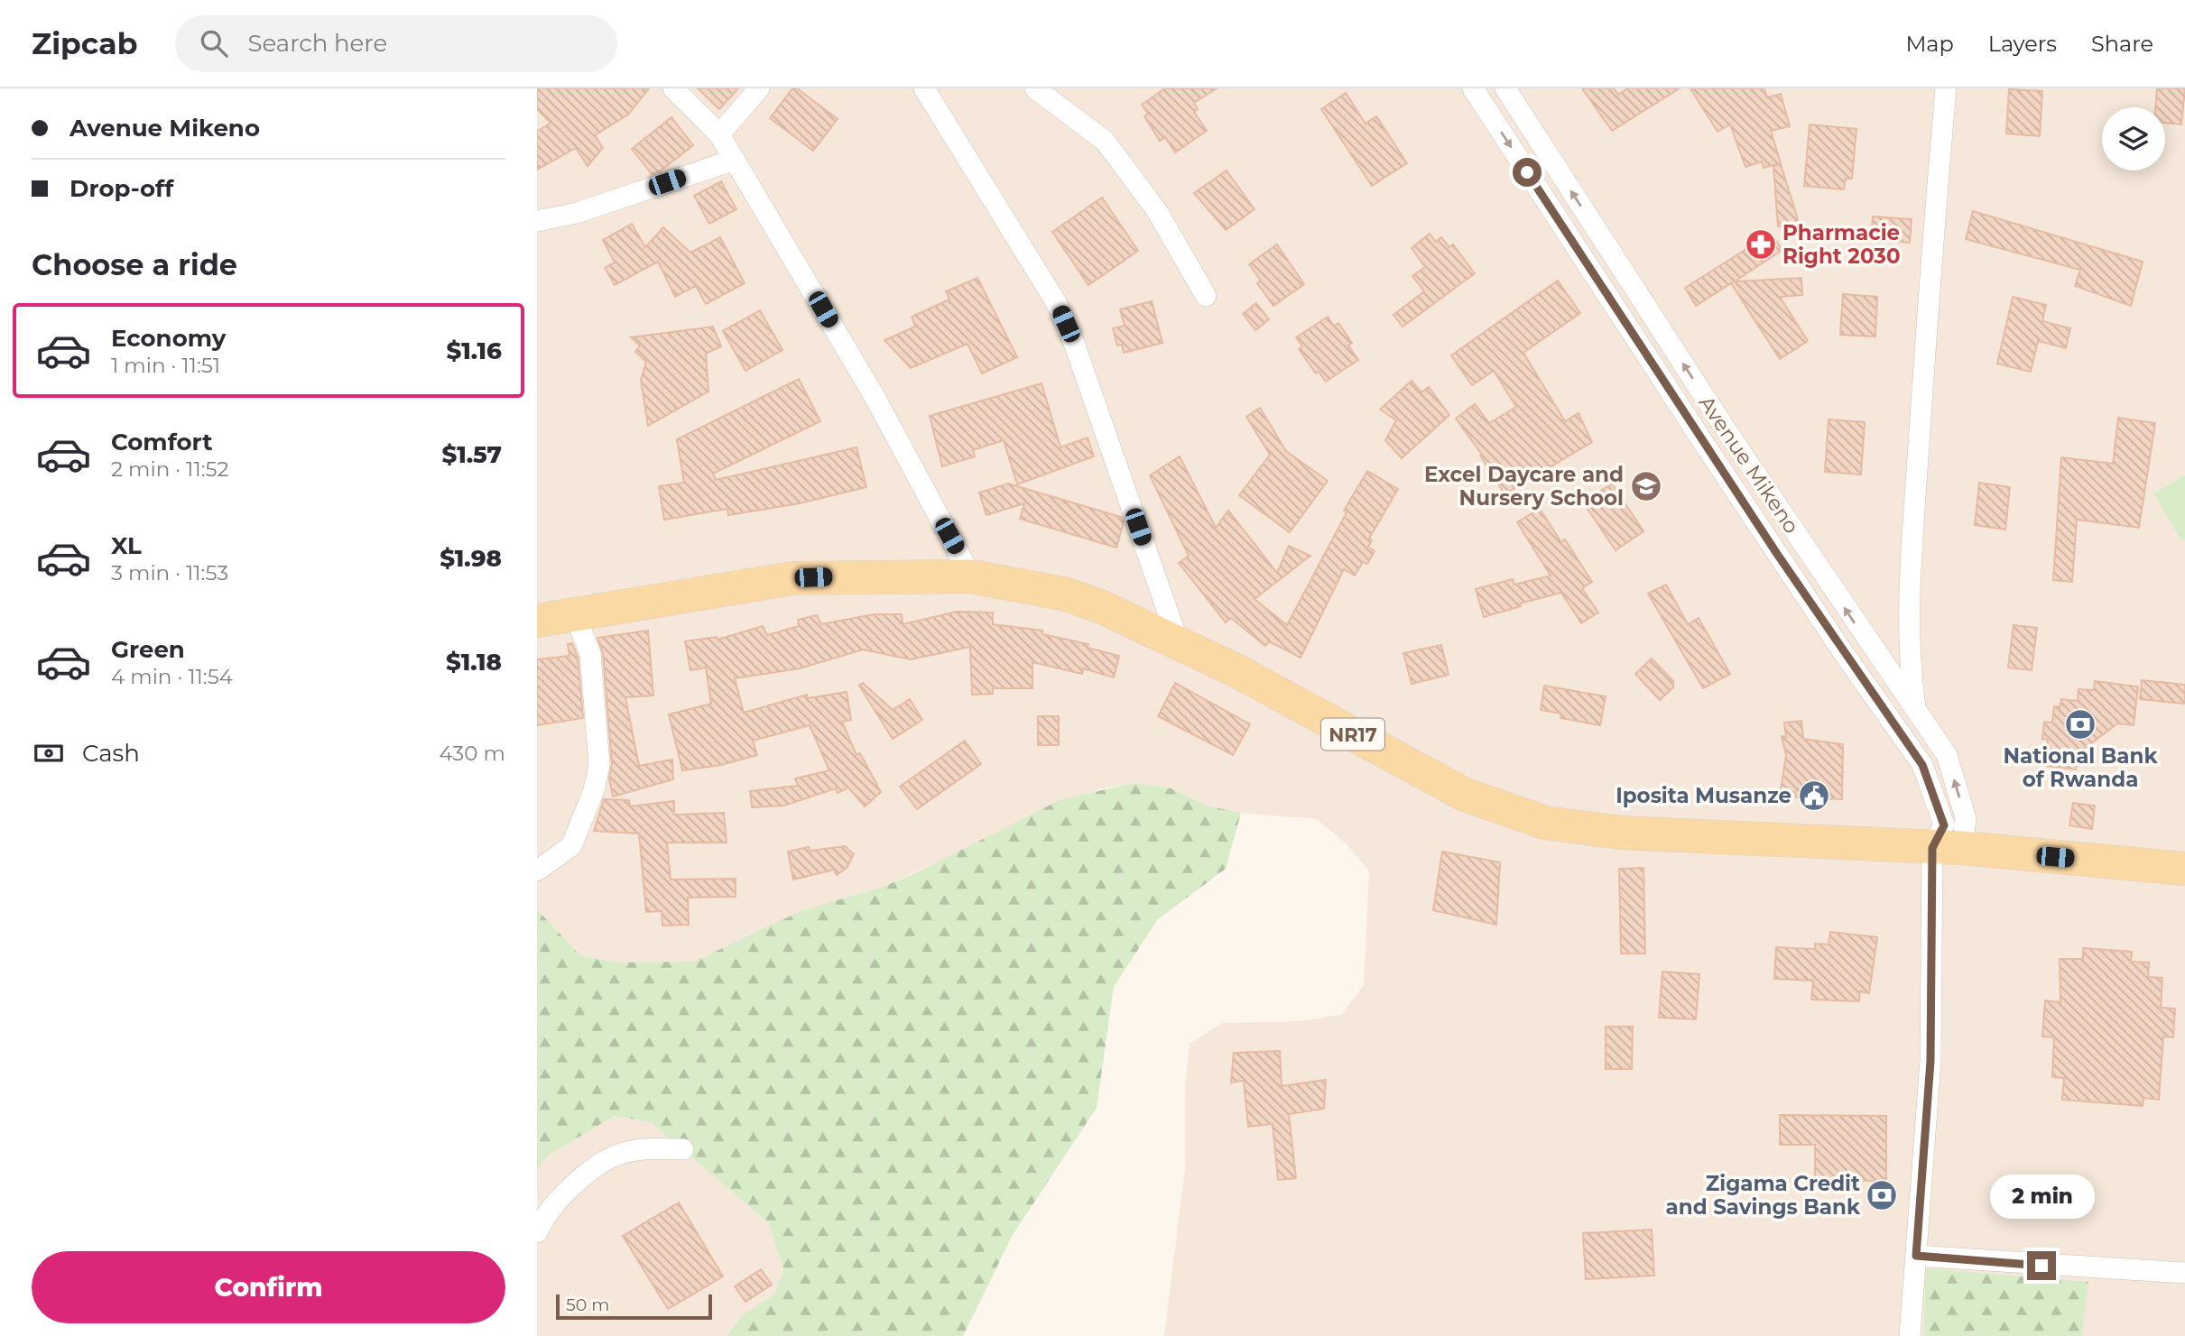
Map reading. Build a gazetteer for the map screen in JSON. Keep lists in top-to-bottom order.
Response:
{
  "streets": {
    "main road": ["NR17"],
    "street": ["Avenue Mikeno"]
  },
  "crossings": [
    ["Avenue Mikeno", "NR17"]
  ],
  "places": {
    "pharmacy": ["Pharmacie Right 2030"],
    "school or university": ["Excel Daycare and Nursery School"],
    "bank": ["National Bank of Rwanda", "Zigama Credit and Savings Bank"],
    "public building": ["Iposita Musanze"]
  },
  "scale_bar": "50 m",
  "page": {
    "header": "Zipcab",
    "search": "Search here",
    "nav": ["Map", "Layers", "Share"],
    "banner": ["Avenue Mikeno", "Drop-off"],
    "heading": "Choose a ride",
    "list": [
      {
        "name": "Economy",
        "note": "1 min · 11:51",
        "value": "$1.16"
      },
      {
        "name": "Comfort",
        "note": "2 min · 11:52",
        "value": "$1.57"
      },
      {
        "name": "XL",
        "note": "3 min · 11:53",
        "value": "$1.98"
      },
      {
        "name": "Green",
        "note": "4 min · 11:54",
        "value": "$1.18"
      }
    ],
    "pay": ["Cash", "430 m"],
    "bubble": "2 min",
    "buttons": "Confirm",
    "scale": "50 m"
  }
}
